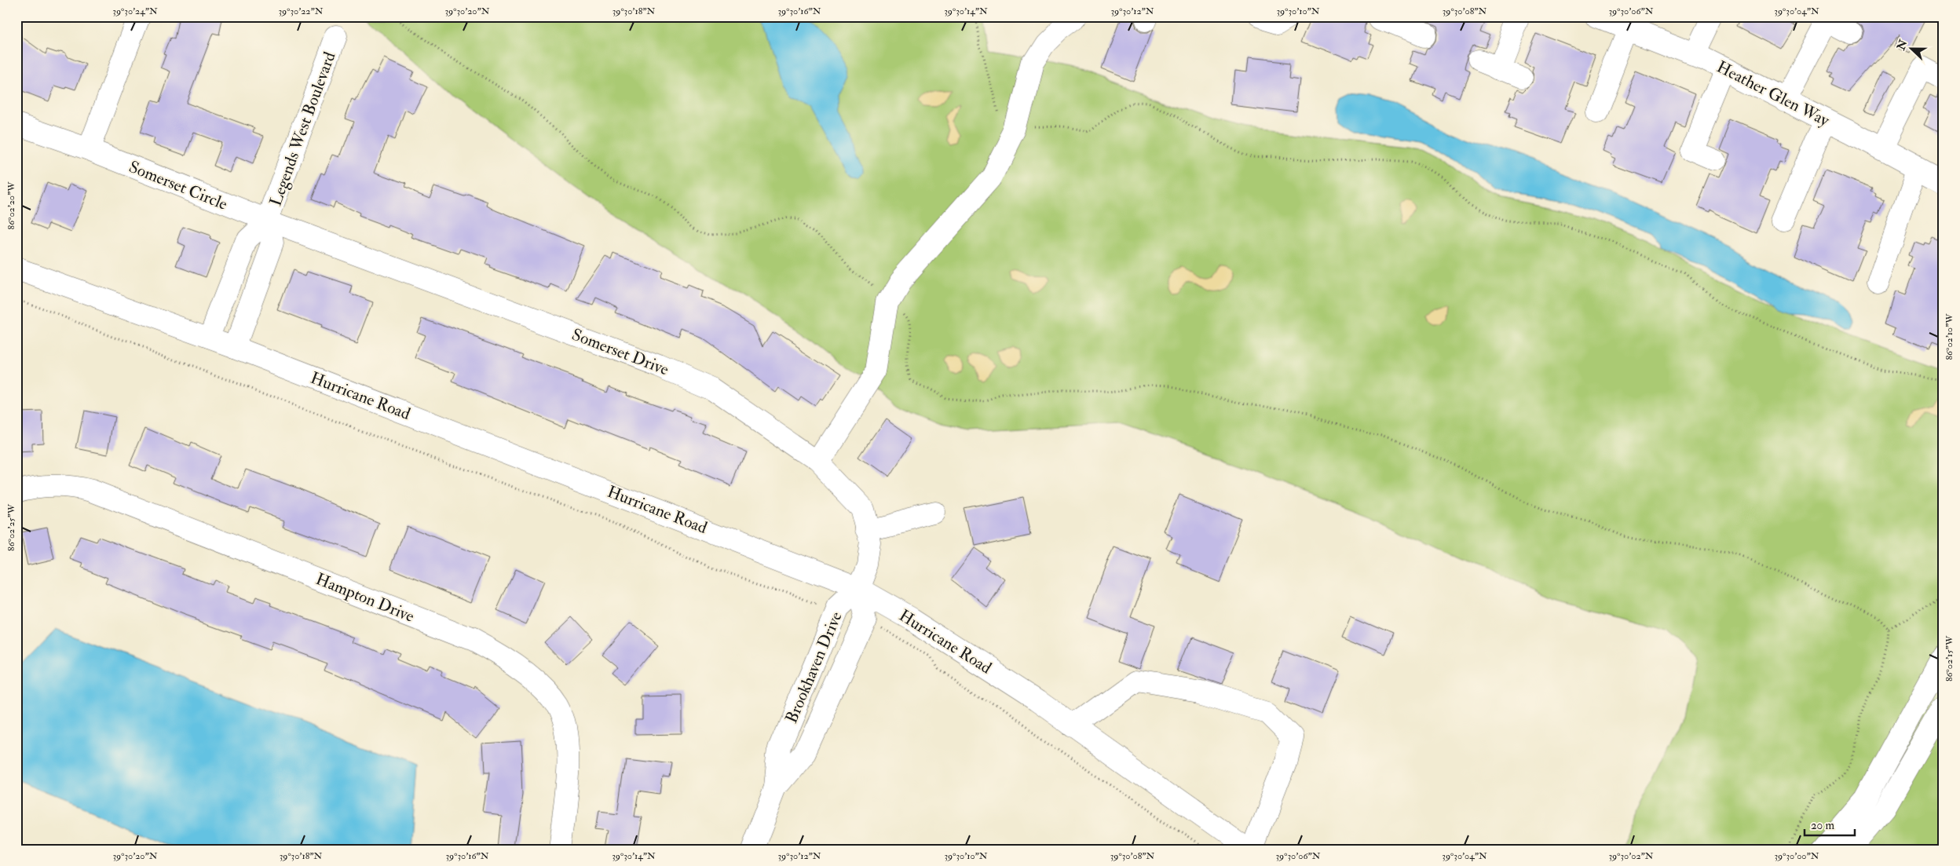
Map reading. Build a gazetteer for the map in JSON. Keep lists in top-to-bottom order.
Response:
{
  "streets": {
    "street": [
      "Heather Glen Way",
      "Legends West Boulevard",
      "Somerset Circle",
      "Somerset Drive",
      "Hurricane Road",
      "Hampton Drive",
      "Brookhaven Drive"
    ]
  },
  "crossings": [
    ["Legends West Boulevard", "Somerset Circle"],
    ["Legends West Boulevard", "Somerset Drive"],
    ["Legends West Boulevard", "Hurricane Road"],
    ["Somerset Circle", "Somerset Drive"],
    ["Somerset Drive", "Hurricane Road"],
    ["Somerset Drive", "Brookhaven Drive"],
    ["Hurricane Road", "Brookhaven Drive"]
  ],
  "scale_bar": "20 m",
  "north": "left",
  "coordinates": [
    "39°30'24\"N",
    "39°30'22\"N",
    "39°30'20\"N",
    "39°30'18\"N",
    "39°30'16\"N",
    "39°30'14\"N",
    "39°30'12\"N",
    "39°30'10\"N",
    "39°30'08\"N",
    "39°30'06\"N",
    "39°30'04\"N",
    "86°02'20\"W",
    "86°02'10\"W",
    "86°02'25\"W",
    "86°02'15\"W",
    "39°30'02\"N",
    "39°30'00\"N"
  ]
}
